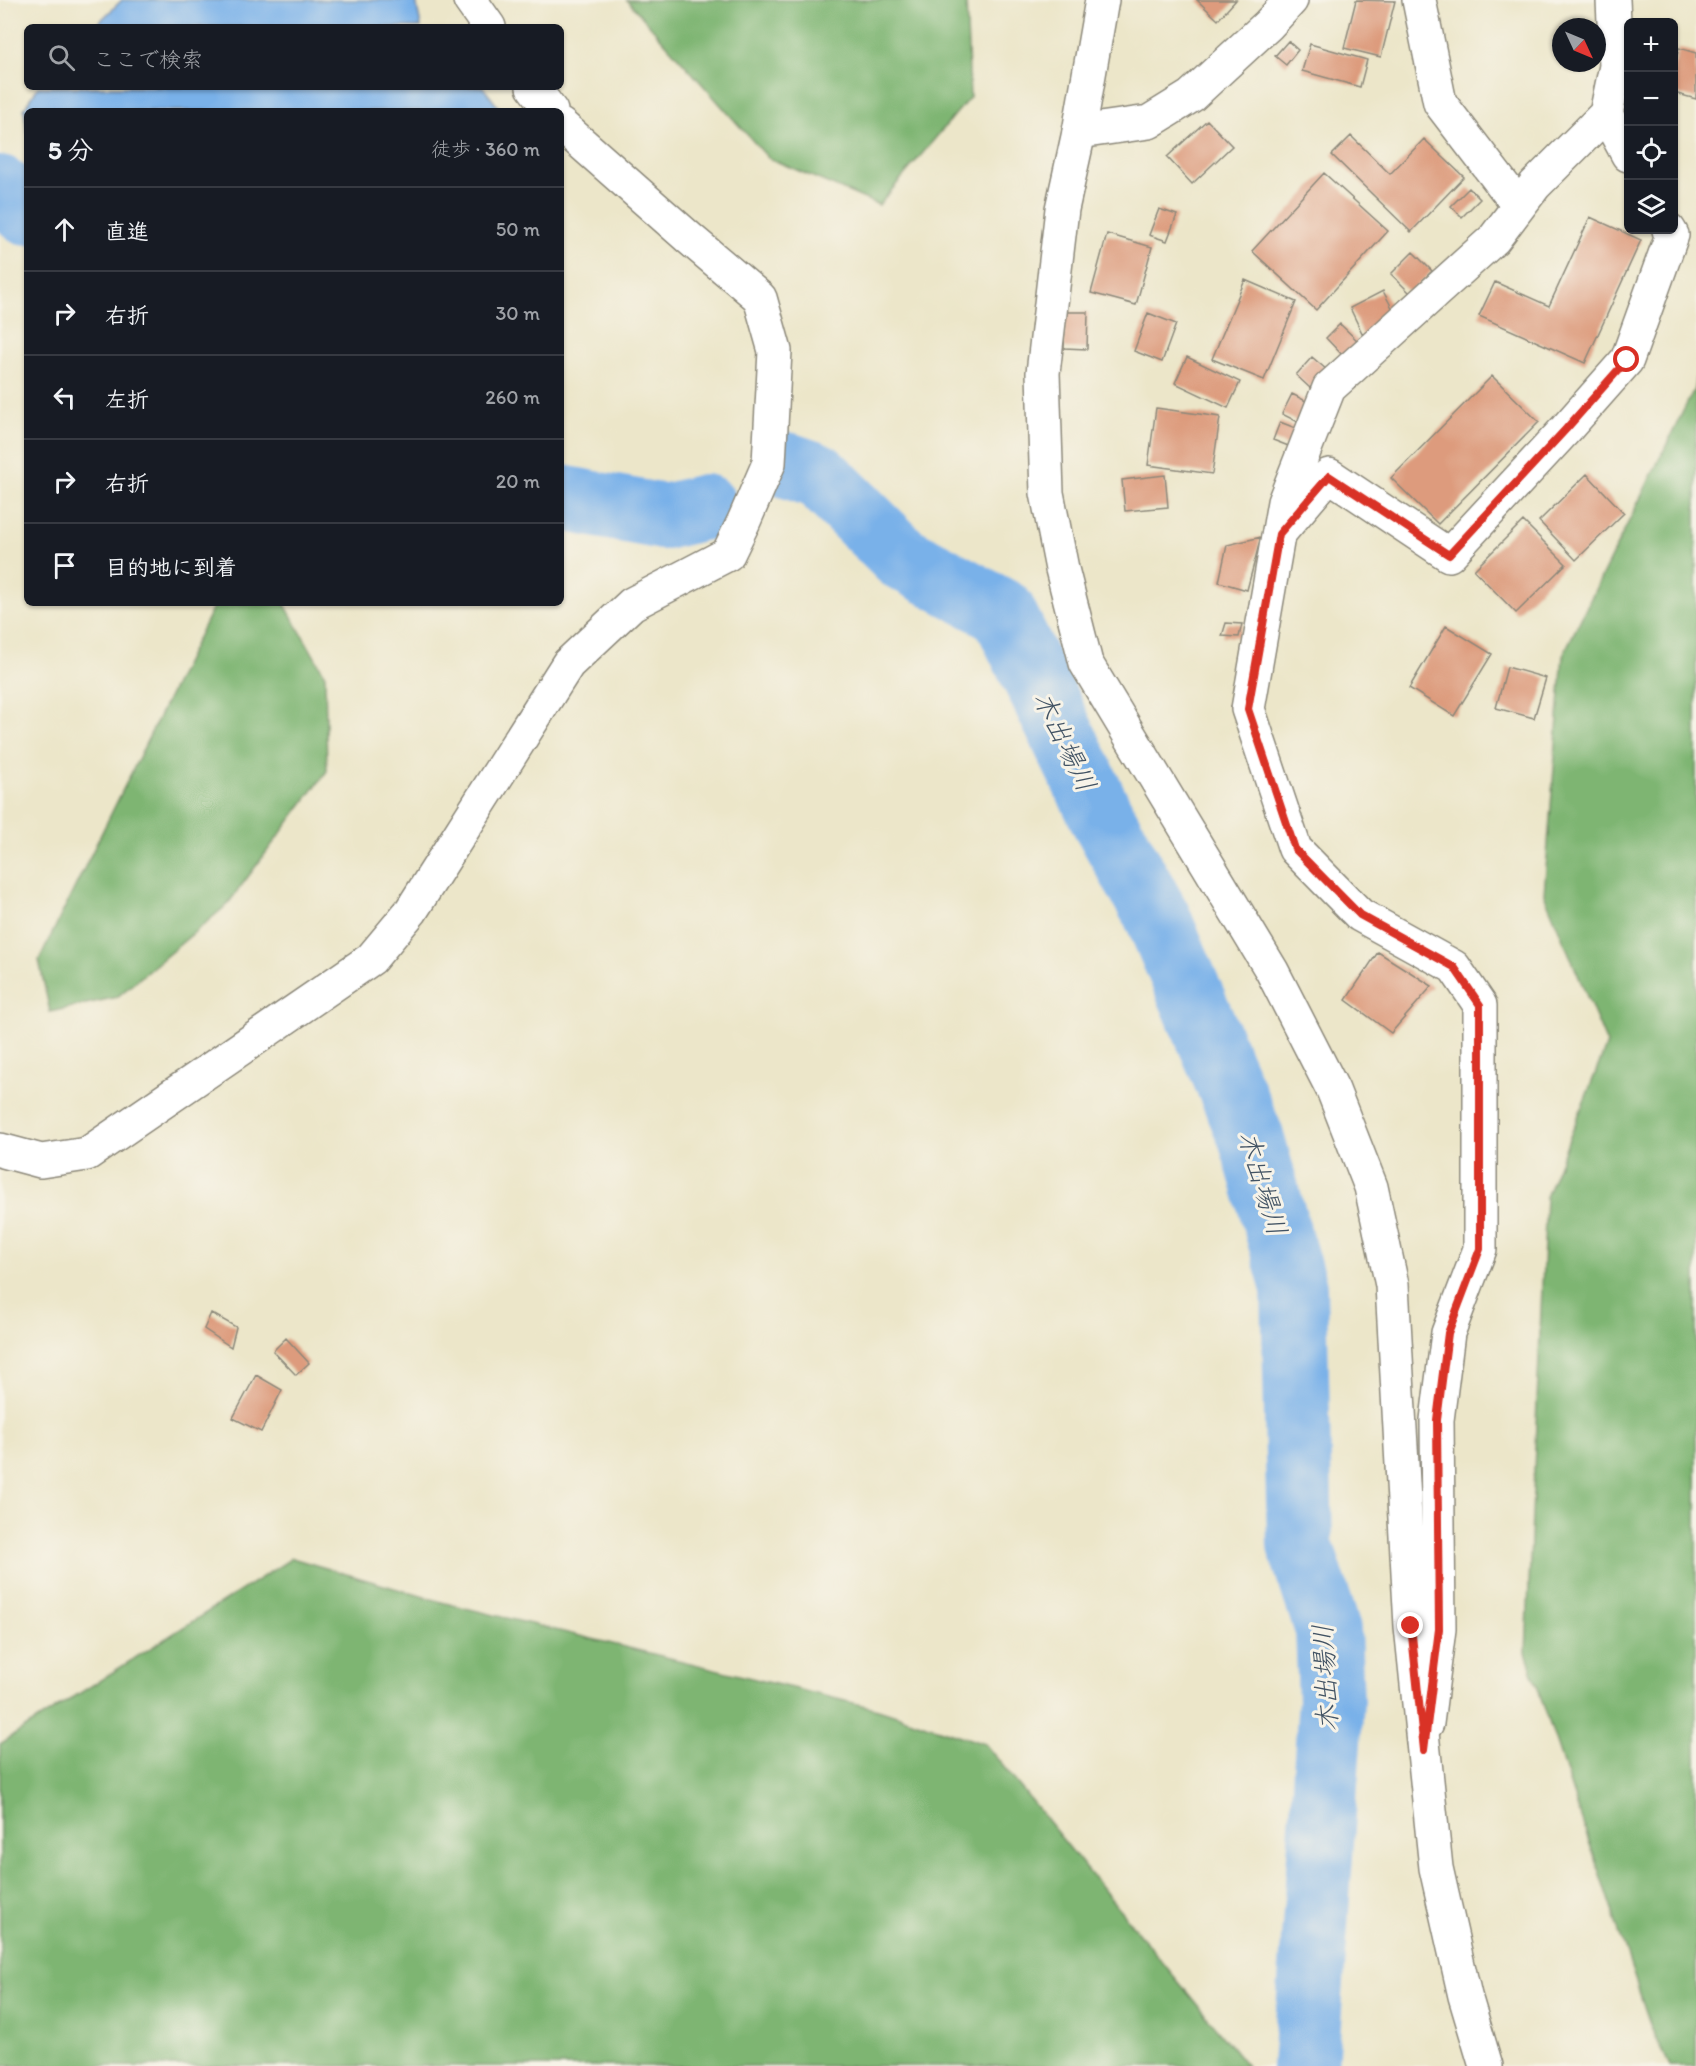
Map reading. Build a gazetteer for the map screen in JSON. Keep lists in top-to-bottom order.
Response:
{
  "water": ["木出場川"],
  "north": "bottom right",
  "page": {
    "map_buttons": ["+", "−"],
    "search": "ここで検索",
    "heading": ["5 分", "徒歩 · 360 m"],
    "list": [
      ["直進", "50 m"],
      ["右折", "30 m"],
      ["左折", "260 m"],
      ["右折", "20 m"],
      "目的地に到着"
    ]
  }
}
